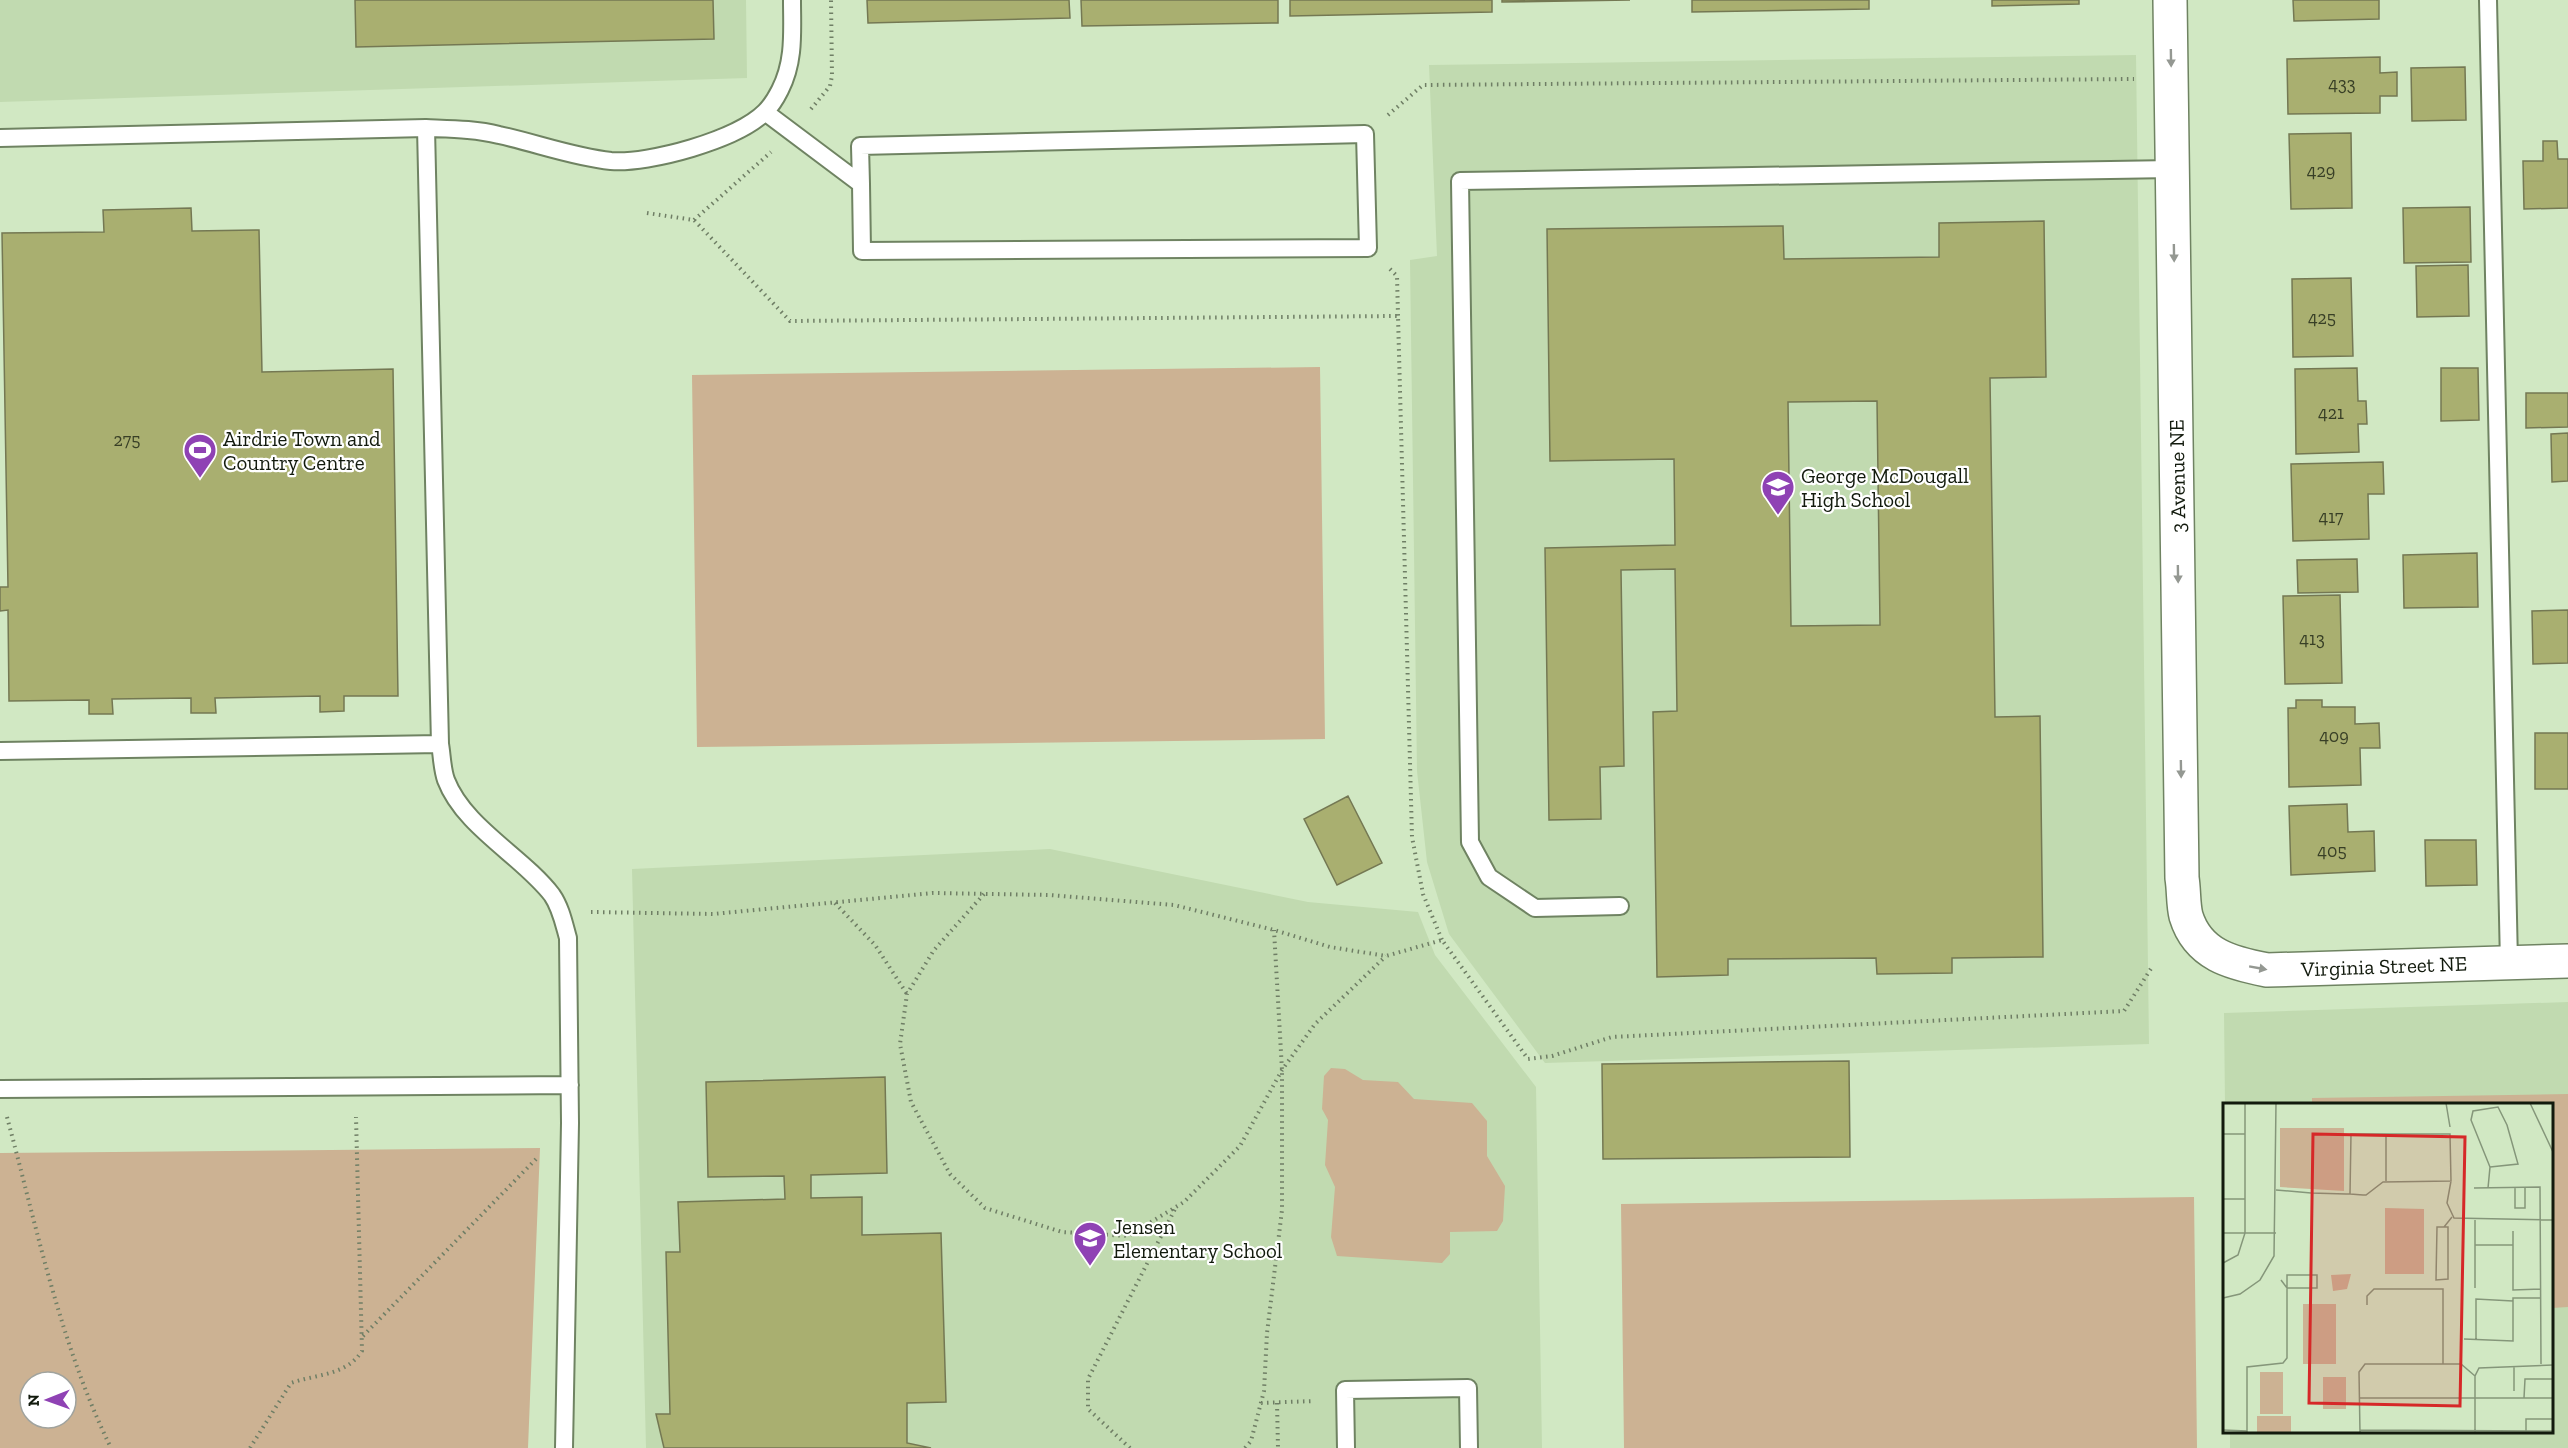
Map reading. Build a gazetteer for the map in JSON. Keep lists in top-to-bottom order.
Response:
{
  "streets": {
    "street": ["3 Avenue NE", "Virginia Street NE"]
  },
  "crossings": [
    ["3 Avenue NE", "Virginia Street NE"]
  ],
  "one_way": ["3 Avenue NE", "Virginia Street NE"],
  "places": {
    "sports": ["Airdrie Town and Country Centre"],
    "school or university": ["George McDougall High School", "Jensen Elementary School"]
  },
  "house_numbers": [
    "433",
    "429",
    "425",
    "421",
    "275",
    "417",
    "413",
    "409",
    "405"
  ],
  "north": "left"
}
